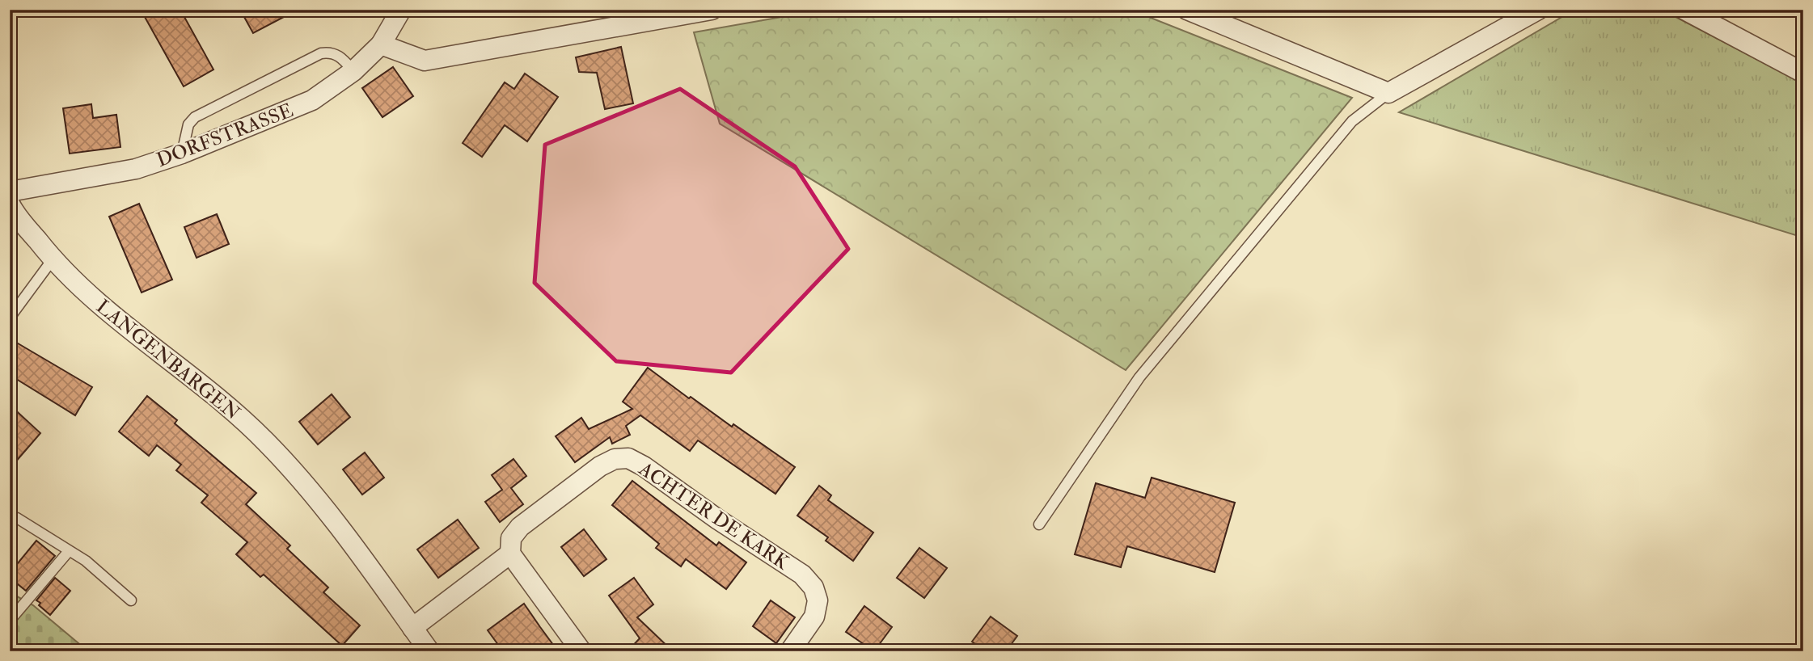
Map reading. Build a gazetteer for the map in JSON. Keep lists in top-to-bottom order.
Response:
{
  "streets": {
    "street": ["DORFSTRASSE", "LANGENBARGEN", "ACHTER DE KARK"]
  }
}
